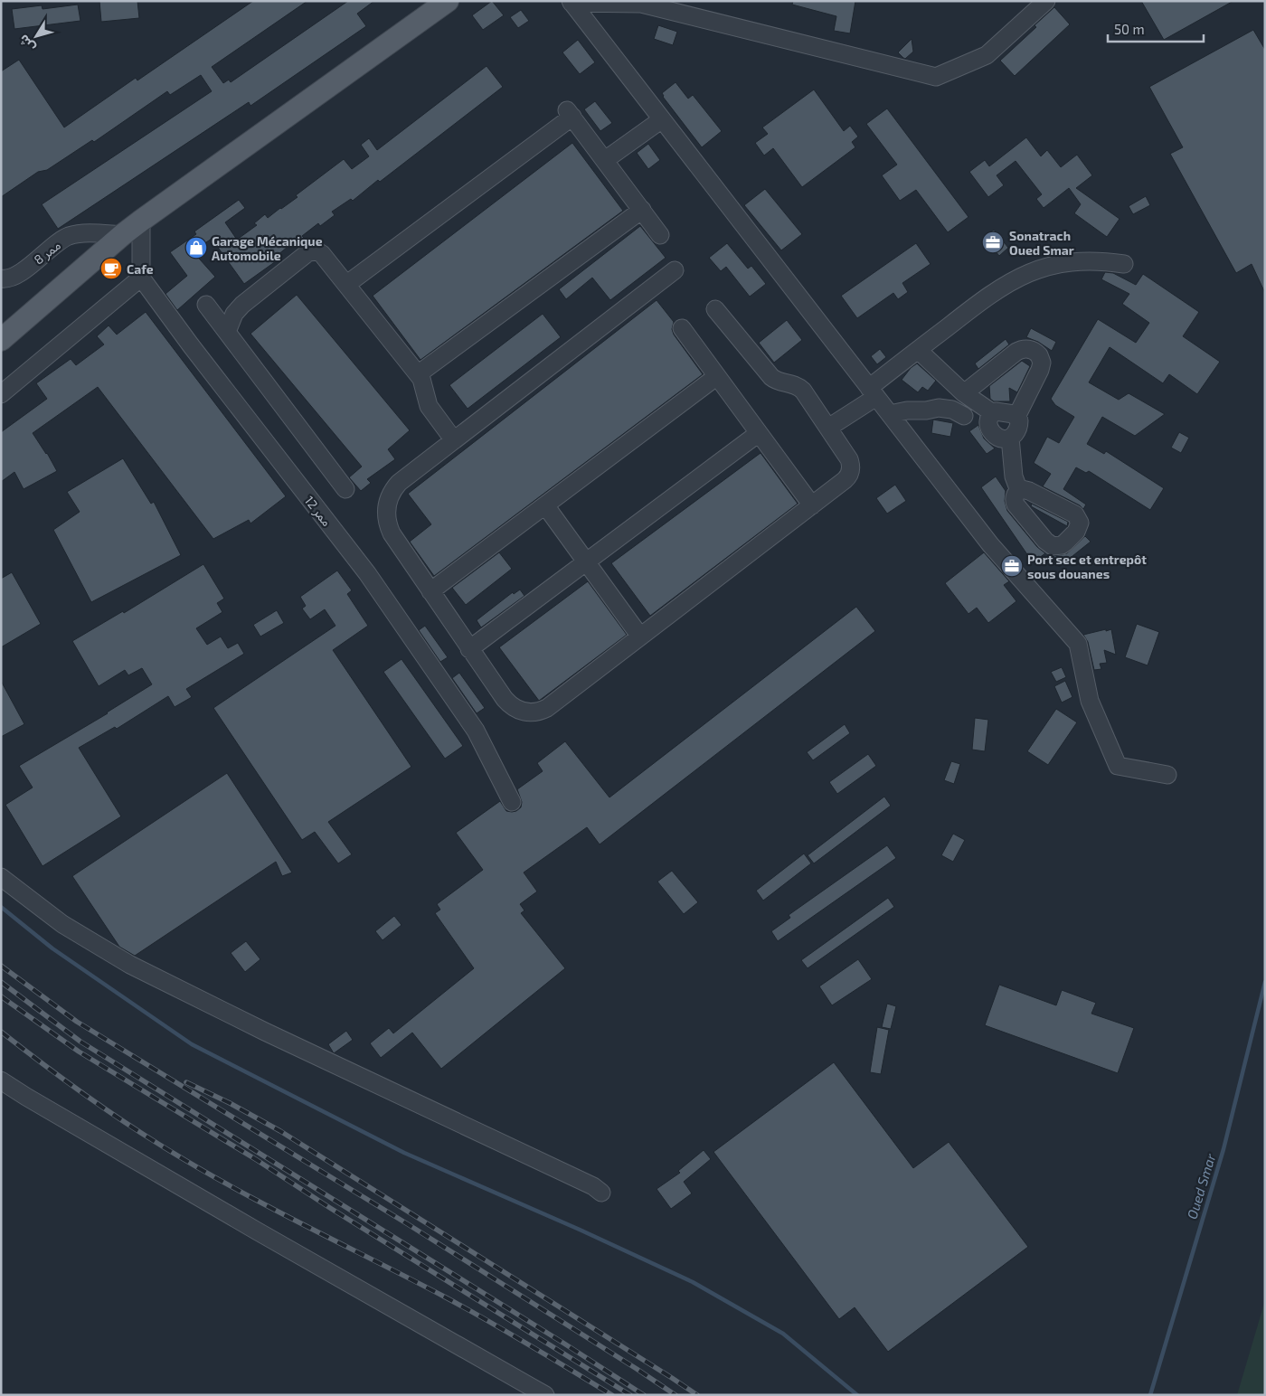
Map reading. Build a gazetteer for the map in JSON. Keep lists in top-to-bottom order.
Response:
{
  "streets": {
    "street": ["ممر 8", "ممر 12"]
  },
  "water": ["Oued Smar"],
  "places": {
    "office": ["Sonatrach Oued Smar", "Port sec et entrepôt sous douanes"],
    "shop": ["Garage Mécanique Automobile"],
    "cafe": ["Cafe"]
  },
  "scale_bar": "50 m",
  "north": "bottom left"
}
